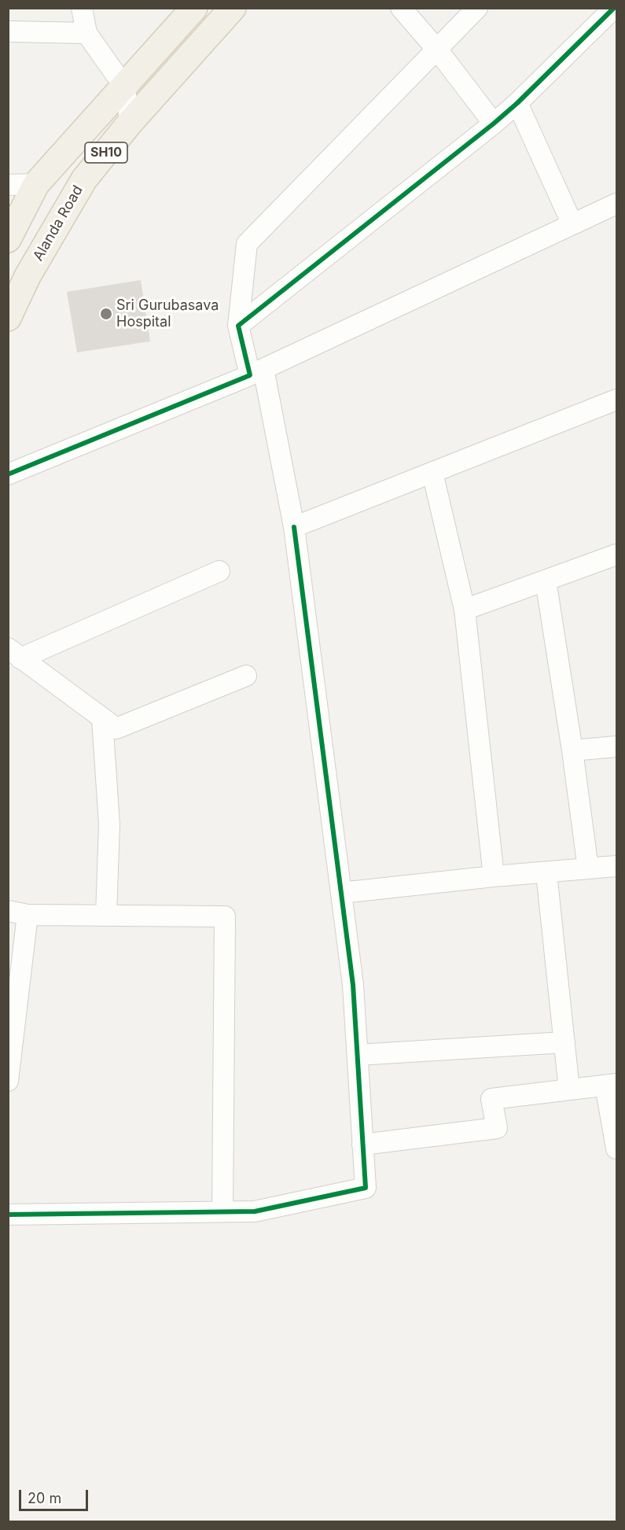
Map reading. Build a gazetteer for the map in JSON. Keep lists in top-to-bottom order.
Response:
{
  "streets": {
    "main road": ["SH10", "Alanda Road"]
  },
  "places": ["Sri Gurubasava Hospital"],
  "scale_bar": "20 m"
}
